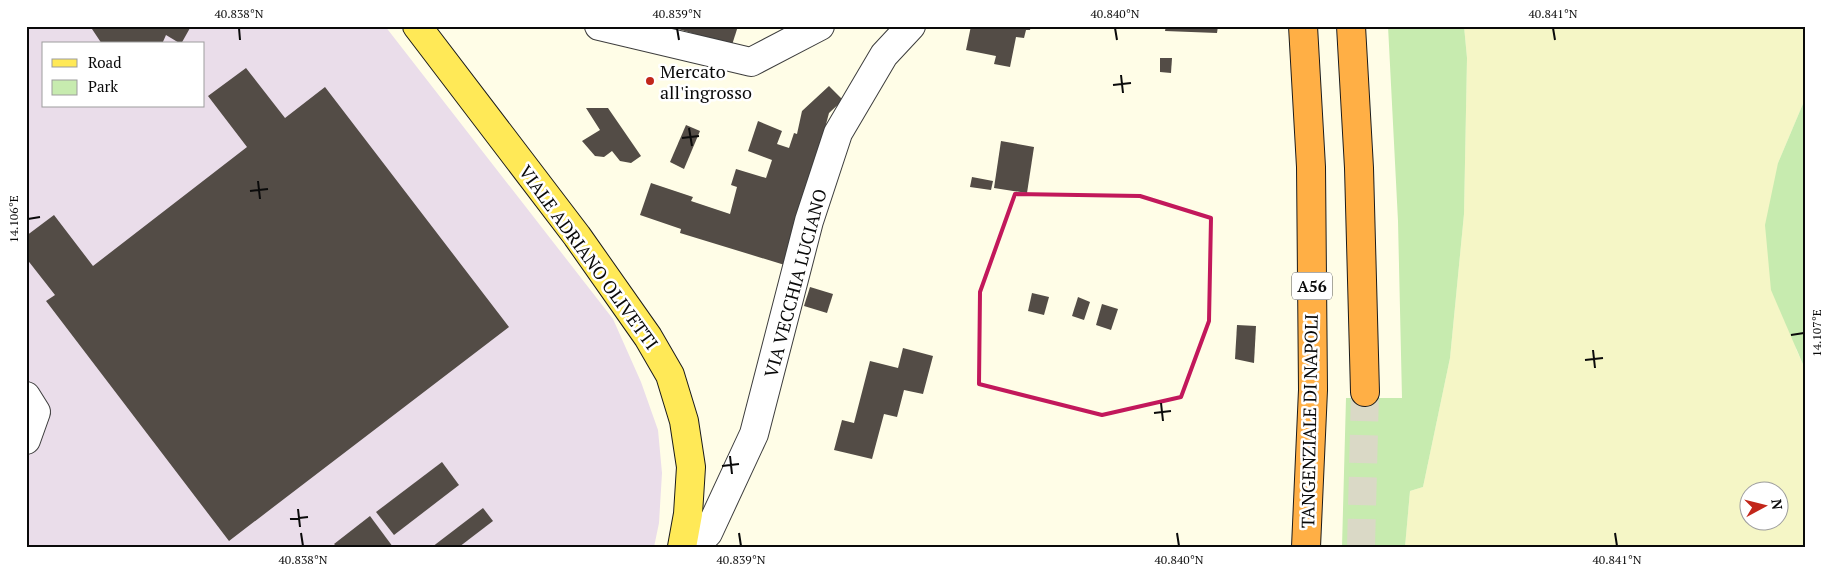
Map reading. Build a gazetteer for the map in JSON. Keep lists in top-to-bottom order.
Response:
{
  "streets": {
    "highway": ["A56", "TANGENZIALE DI NAPOLI"],
    "main road": ["VIALE ADRIANO OLIVETTI"],
    "street": ["VIA VECCHIA LUCIANO"]
  },
  "places": ["Mercato all'ingrosso"],
  "legend": ["Road", "Park"],
  "north": "right",
  "coordinates": [
    "40.838°N",
    "40.839°N",
    "40.840°N",
    "40.841°N",
    "14.106°E",
    "14.107°E"
  ]
}
